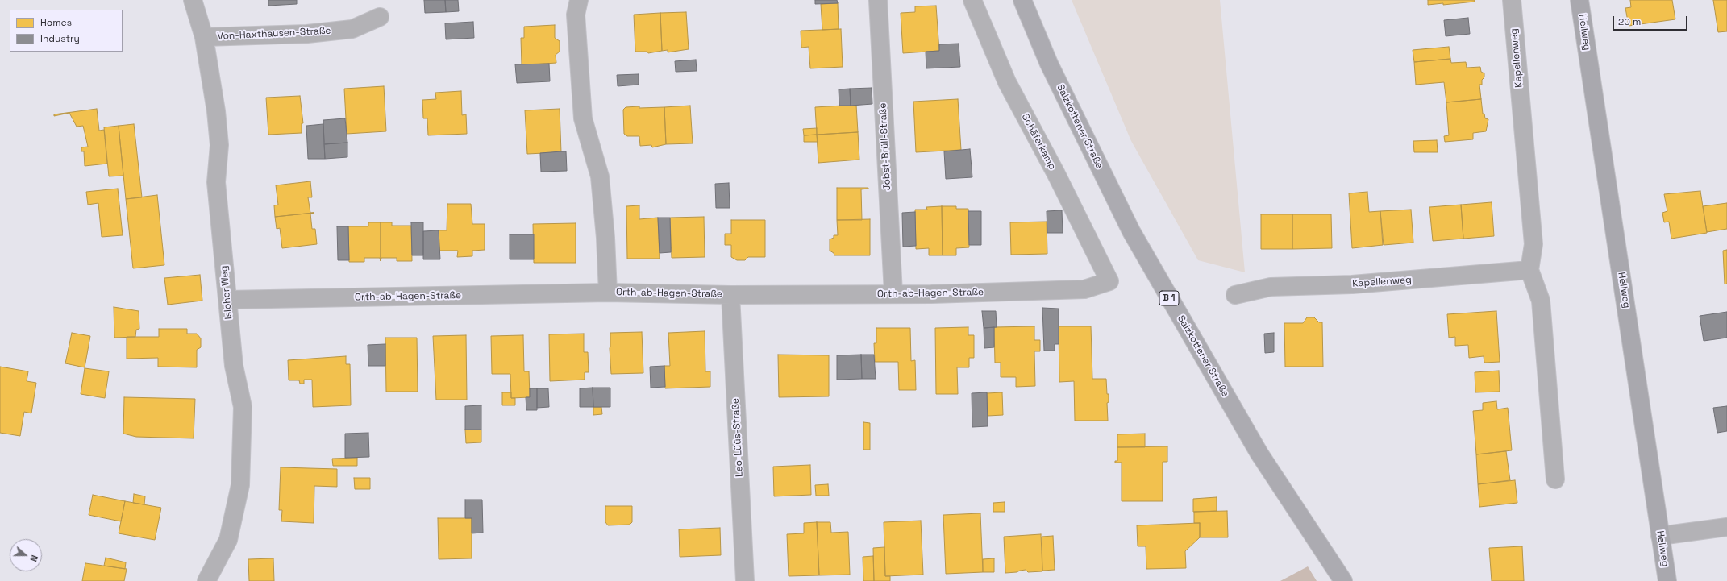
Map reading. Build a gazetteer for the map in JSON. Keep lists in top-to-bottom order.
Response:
{
  "streets": {
    "main road": ["Hellweg", "Salzkottener Straße", "B 1"],
    "street": [
      "Von-Haxthausen-Straße",
      "Kapellenweg",
      "Schäferkamp",
      "Jobst-Brüll-Straße",
      "Isloher Weg",
      "Orth-ab-Hagen-Straße",
      "Leo-Lüüs-Straße"
    ]
  },
  "crossings": [
    ["Von-Haxthausen-Straße", "Isloher Weg"],
    ["Schäferkamp", "Orth-ab-Hagen-Straße"],
    ["Jobst-Brüll-Straße", "Orth-ab-Hagen-Straße"],
    ["Isloher Weg", "Orth-ab-Hagen-Straße"],
    ["Orth-ab-Hagen-Straße", "Leo-Lüüs-Straße"]
  ],
  "legend": ["Homes", "Industry"],
  "scale_bar": "20 m",
  "north": "right"
}
